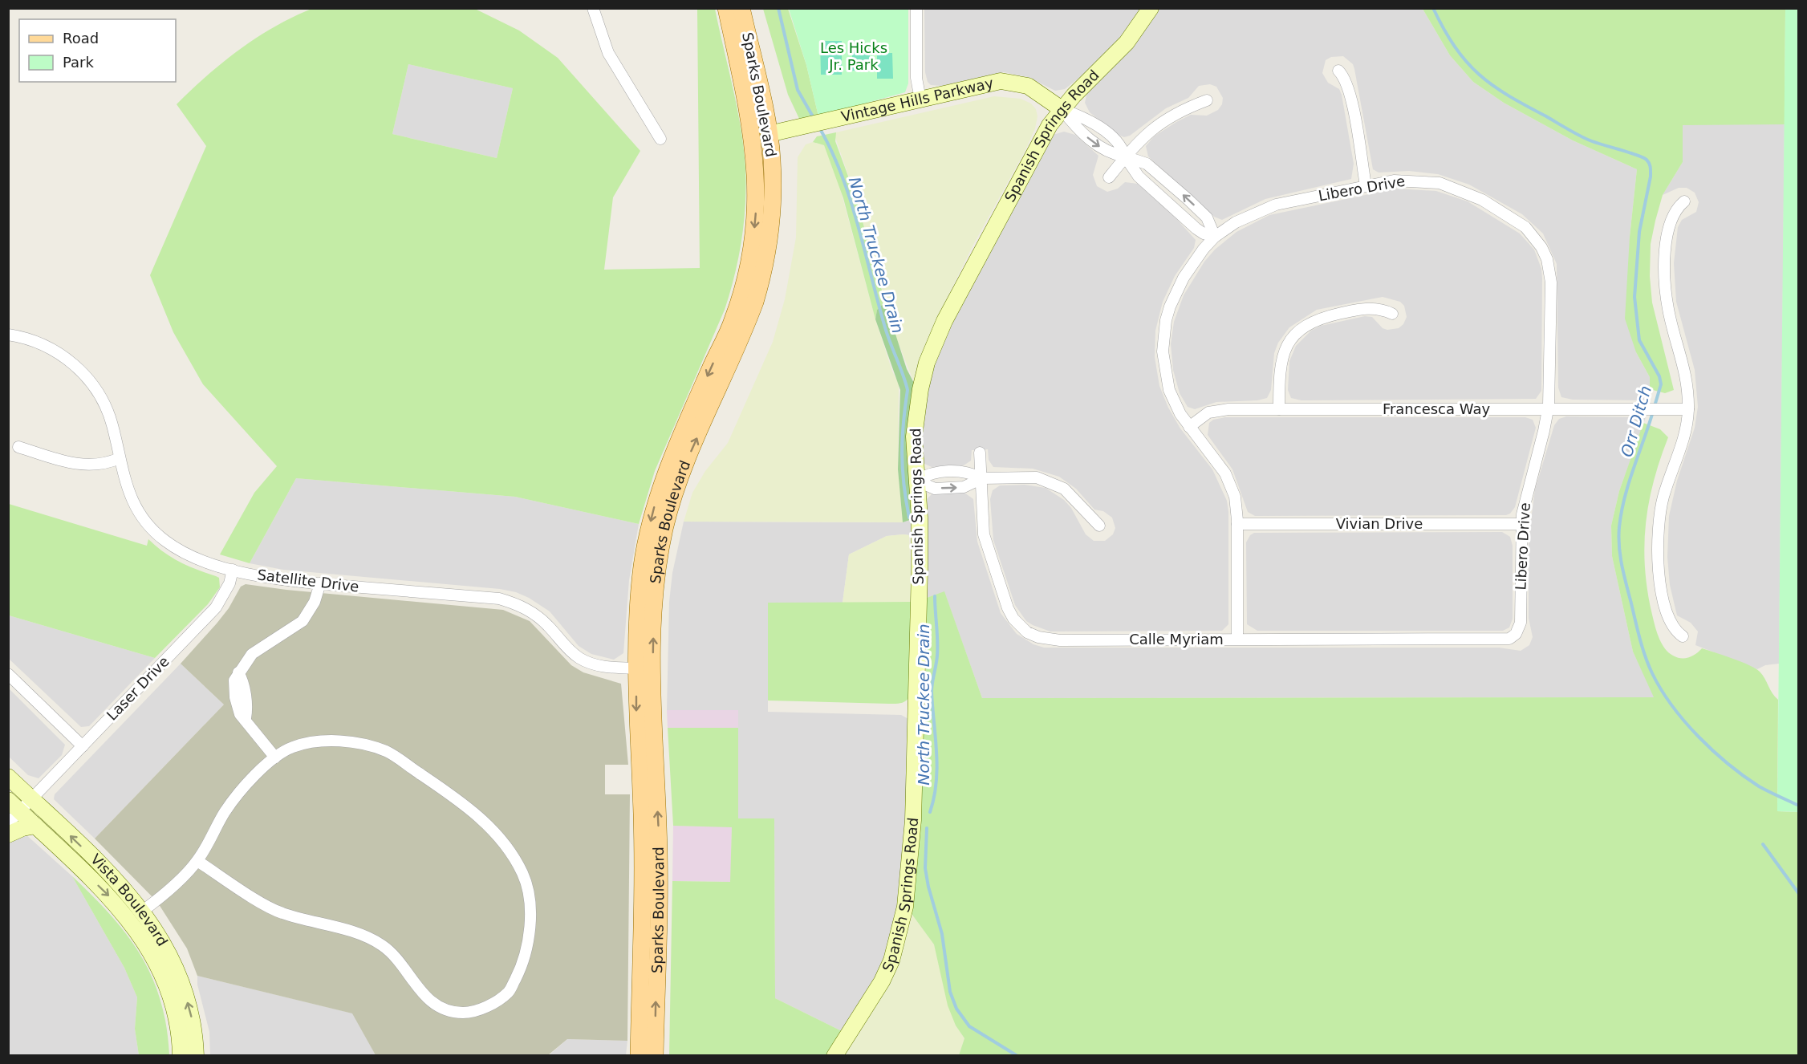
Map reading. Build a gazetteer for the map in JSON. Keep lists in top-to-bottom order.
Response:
{
  "streets": {
    "main road": ["Sparks Boulevard"],
    "street": [
      "Vintage Hills Parkway",
      "Spanish Springs Road",
      "Libero Drive",
      "Francesca Way",
      "Vivian Drive",
      "Satellite Drive",
      "Calle Myriam",
      "Laser Drive",
      "Vista Boulevard"
    ]
  },
  "crossings": [
    ["Sparks Boulevard", "Vintage Hills Parkway"],
    ["Sparks Boulevard", "Satellite Drive"],
    ["Vintage Hills Parkway", "Spanish Springs Road"],
    ["Vintage Hills Parkway", "Libero Drive"],
    ["Libero Drive", "Francesca Way"],
    ["Libero Drive", "Vivian Drive"],
    ["Libero Drive", "Calle Myriam"],
    ["Satellite Drive", "Laser Drive"],
    ["Laser Drive", "Vista Boulevard"]
  ],
  "water": ["North Truckee Drain", "Orr Ditch"],
  "parks": ["Les Hicks Jr. Park"],
  "legend": ["Road", "Park"]
}
